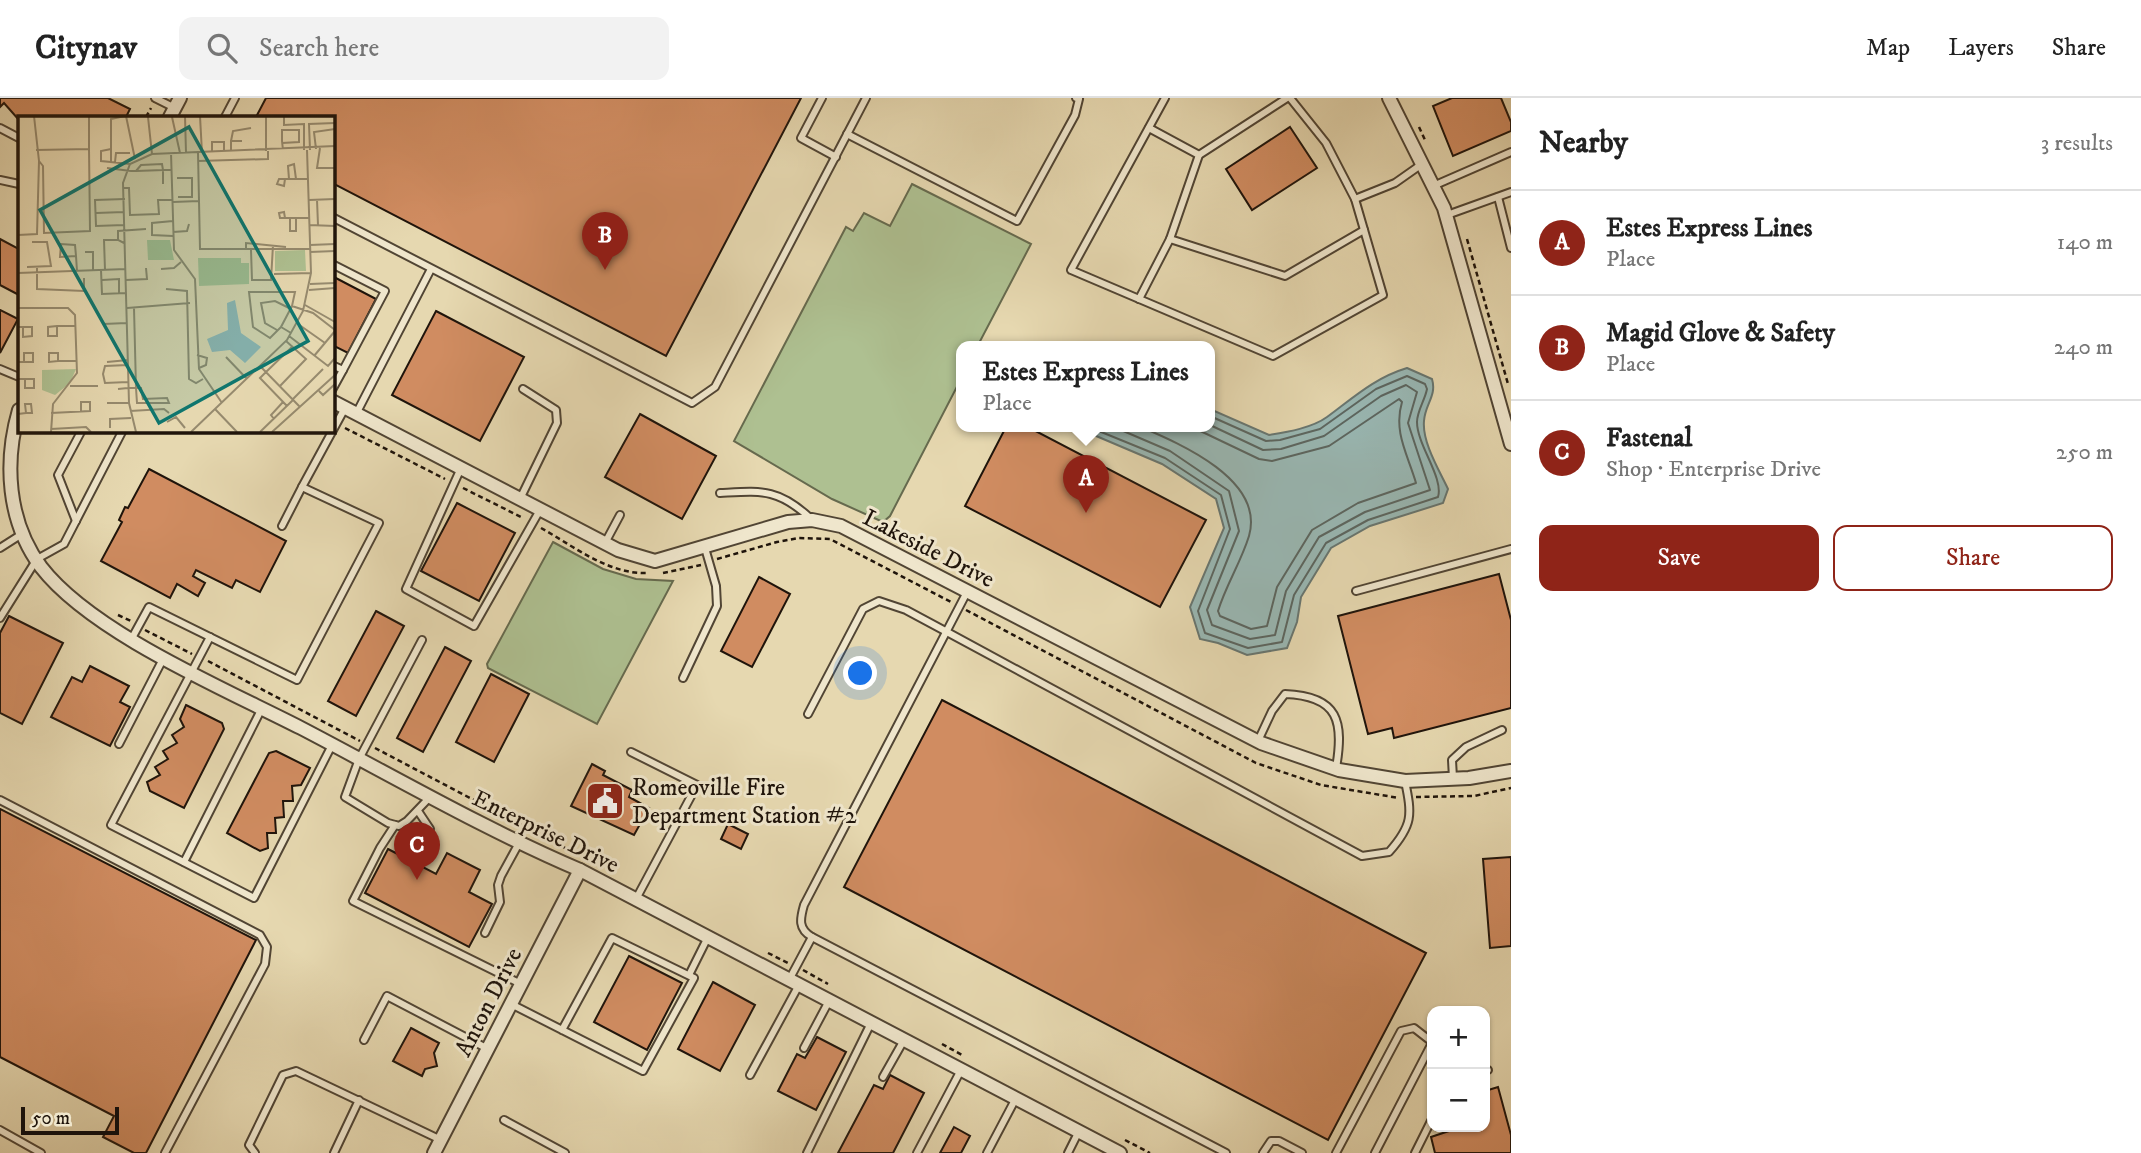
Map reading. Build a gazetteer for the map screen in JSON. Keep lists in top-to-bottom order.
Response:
{
  "streets": {
    "street": ["Lakeside Drive", "Enterprise Drive", "Anton Drive"]
  },
  "crossings": [
    ["Enterprise Drive", "Anton Drive"]
  ],
  "places": {
    "public building": ["Romeoville Fire Department Station #2"]
  },
  "scale_bar": "50 m",
  "page": {
    "header": "Citynav",
    "search": "Search here",
    "nav": ["Map", "Layers", "Share"],
    "heading": ["Nearby", "3 results"],
    "list": [
      {
        "mark": "A",
        "name": "Estes Express Lines",
        "note": "Place",
        "value": "140 m"
      },
      {
        "mark": "B",
        "name": "Magid Glove & Safety",
        "note": "Place",
        "value": "240 m"
      },
      {
        "mark": "C",
        "name": "Fastenal",
        "note": "Shop · Enterprise Drive",
        "value": "250 m"
      }
    ],
    "pins": ["B", "A", "C"],
    "popup": ["Estes Express Lines", "Place"],
    "buttons": ["Save", "Share"],
    "map_buttons": ["+", "−"],
    "scale": "50 m"
  }
}
